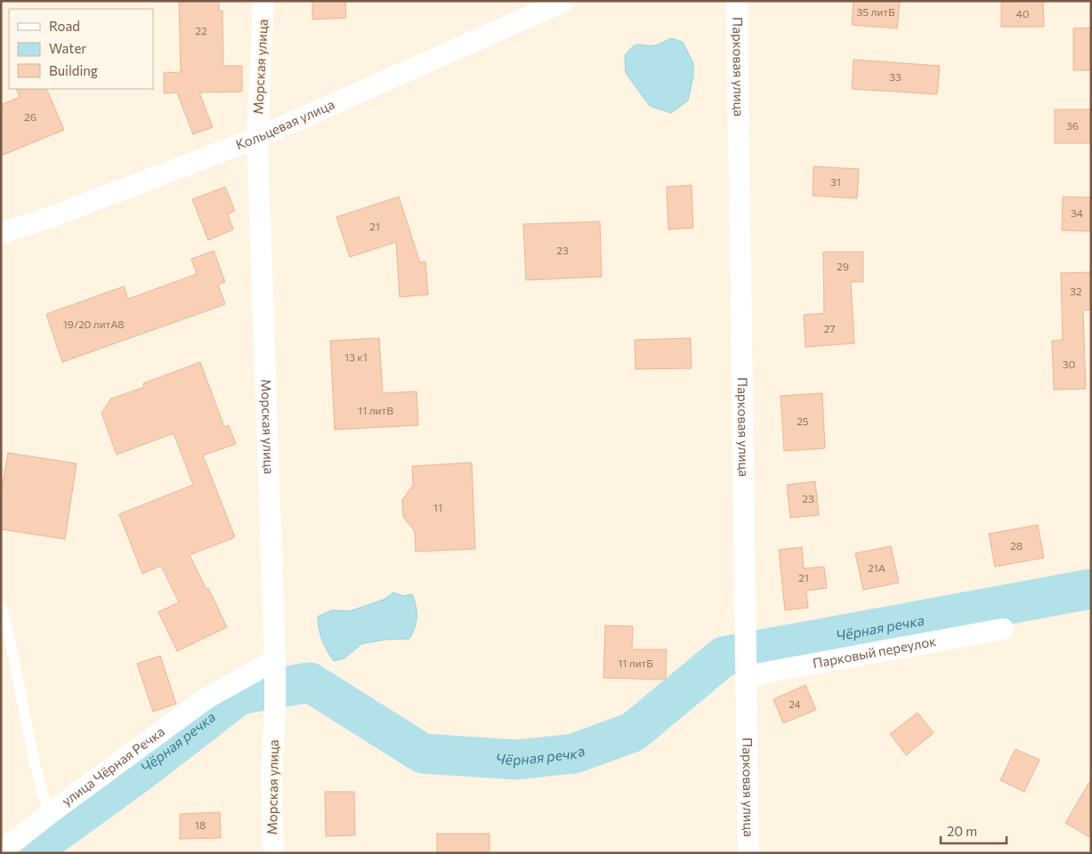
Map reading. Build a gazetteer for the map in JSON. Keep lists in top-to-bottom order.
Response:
{
  "streets": {
    "street": [
      "Морская улица",
      "Парковая улица",
      "Кольцевая улица",
      "Парковый переулок",
      "улица Чёрная Речка"
    ]
  },
  "crossings": [
    ["Морская улица", "Кольцевая улица"],
    ["Морская улица", "улица Чёрная Речка"],
    ["Парковая улица", "Парковый переулок"]
  ],
  "water": ["Чёрная речка"],
  "house_numbers": [
    "35 литБ",
    "40",
    "22",
    "33",
    "26",
    "36",
    "31",
    "34",
    "21",
    "23",
    "29",
    "32",
    "19/20 литА8",
    "27",
    "13 к1",
    "30",
    "11 литВ",
    "25",
    "23",
    "11",
    "28",
    "21А",
    "21",
    "11 литБ",
    "24",
    "18"
  ],
  "legend": ["Road", "Water", "Building"],
  "scale_bar": "20 m"
}
